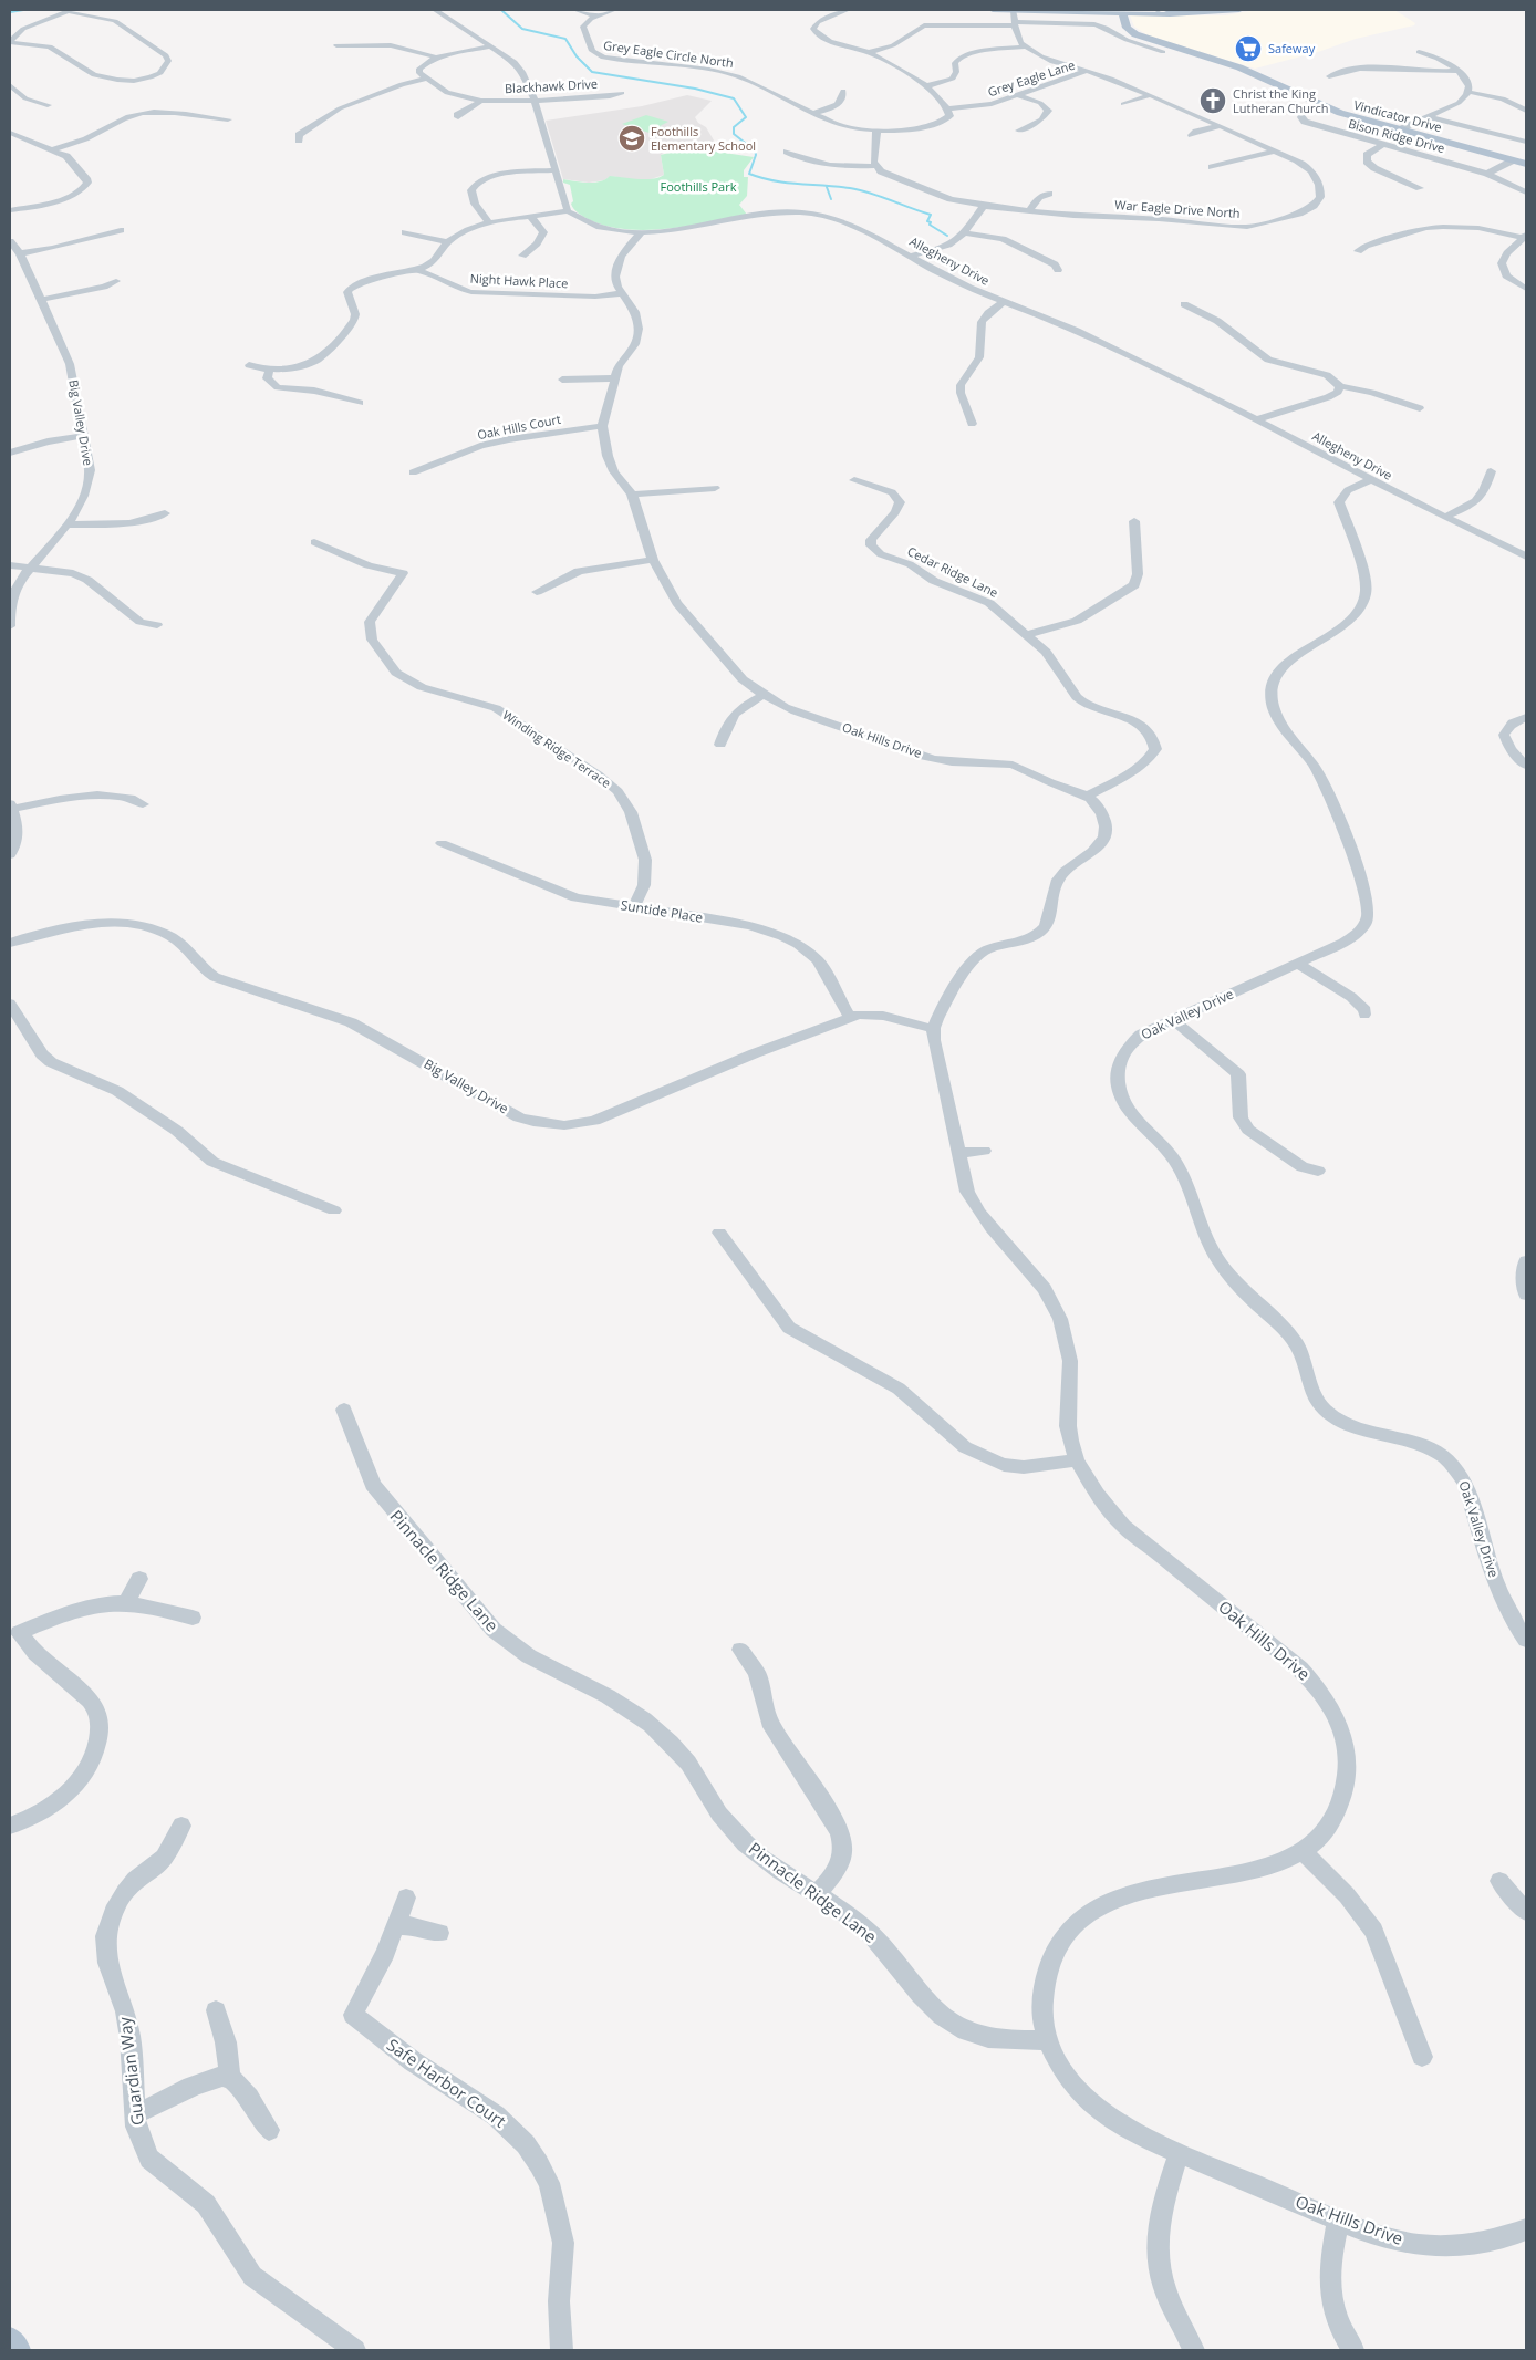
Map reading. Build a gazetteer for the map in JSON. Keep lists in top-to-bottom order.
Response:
{
  "streets": {
    "main road": ["Vindicator Drive"],
    "street": [
      "Grey Eagle Circle North",
      "Grey Eagle Lane",
      "Blackhawk Drive",
      "Bison Ridge Drive",
      "War Eagle Drive North",
      "Allegheny Drive",
      "Night Hawk Place",
      "Big Valley Drive",
      "Oak Hills Court",
      "Cedar Ridge Lane",
      "Oak Hills Drive",
      "Winding Ridge Terrace",
      "Suntide Place",
      "Oak Valley Drive",
      "Pinnacle Ridge Lane",
      "Guardian Way",
      "Safe Harbor Court"
    ]
  },
  "crossings": [
    ["Grey Eagle Circle North", "Grey Eagle Lane"],
    ["Allegheny Drive", "Oak Hills Drive"],
    ["Allegheny Drive", "Oak Valley Drive"],
    ["Night Hawk Place", "Oak Hills Drive"],
    ["Big Valley Drive", "Oak Hills Drive"],
    ["Big Valley Drive", "Suntide Place"],
    ["Oak Hills Court", "Oak Hills Drive"],
    ["Cedar Ridge Lane", "Oak Hills Drive"],
    ["Oak Hills Drive", "Pinnacle Ridge Lane"],
    ["Winding Ridge Terrace", "Suntide Place"]
  ],
  "parks": ["Foothills Park"],
  "places": {
    "supermarket": ["Safeway"],
    "church": ["Christ the King Lutheran Church"],
    "school or university": ["Foothills Elementary School"]
  }
}
